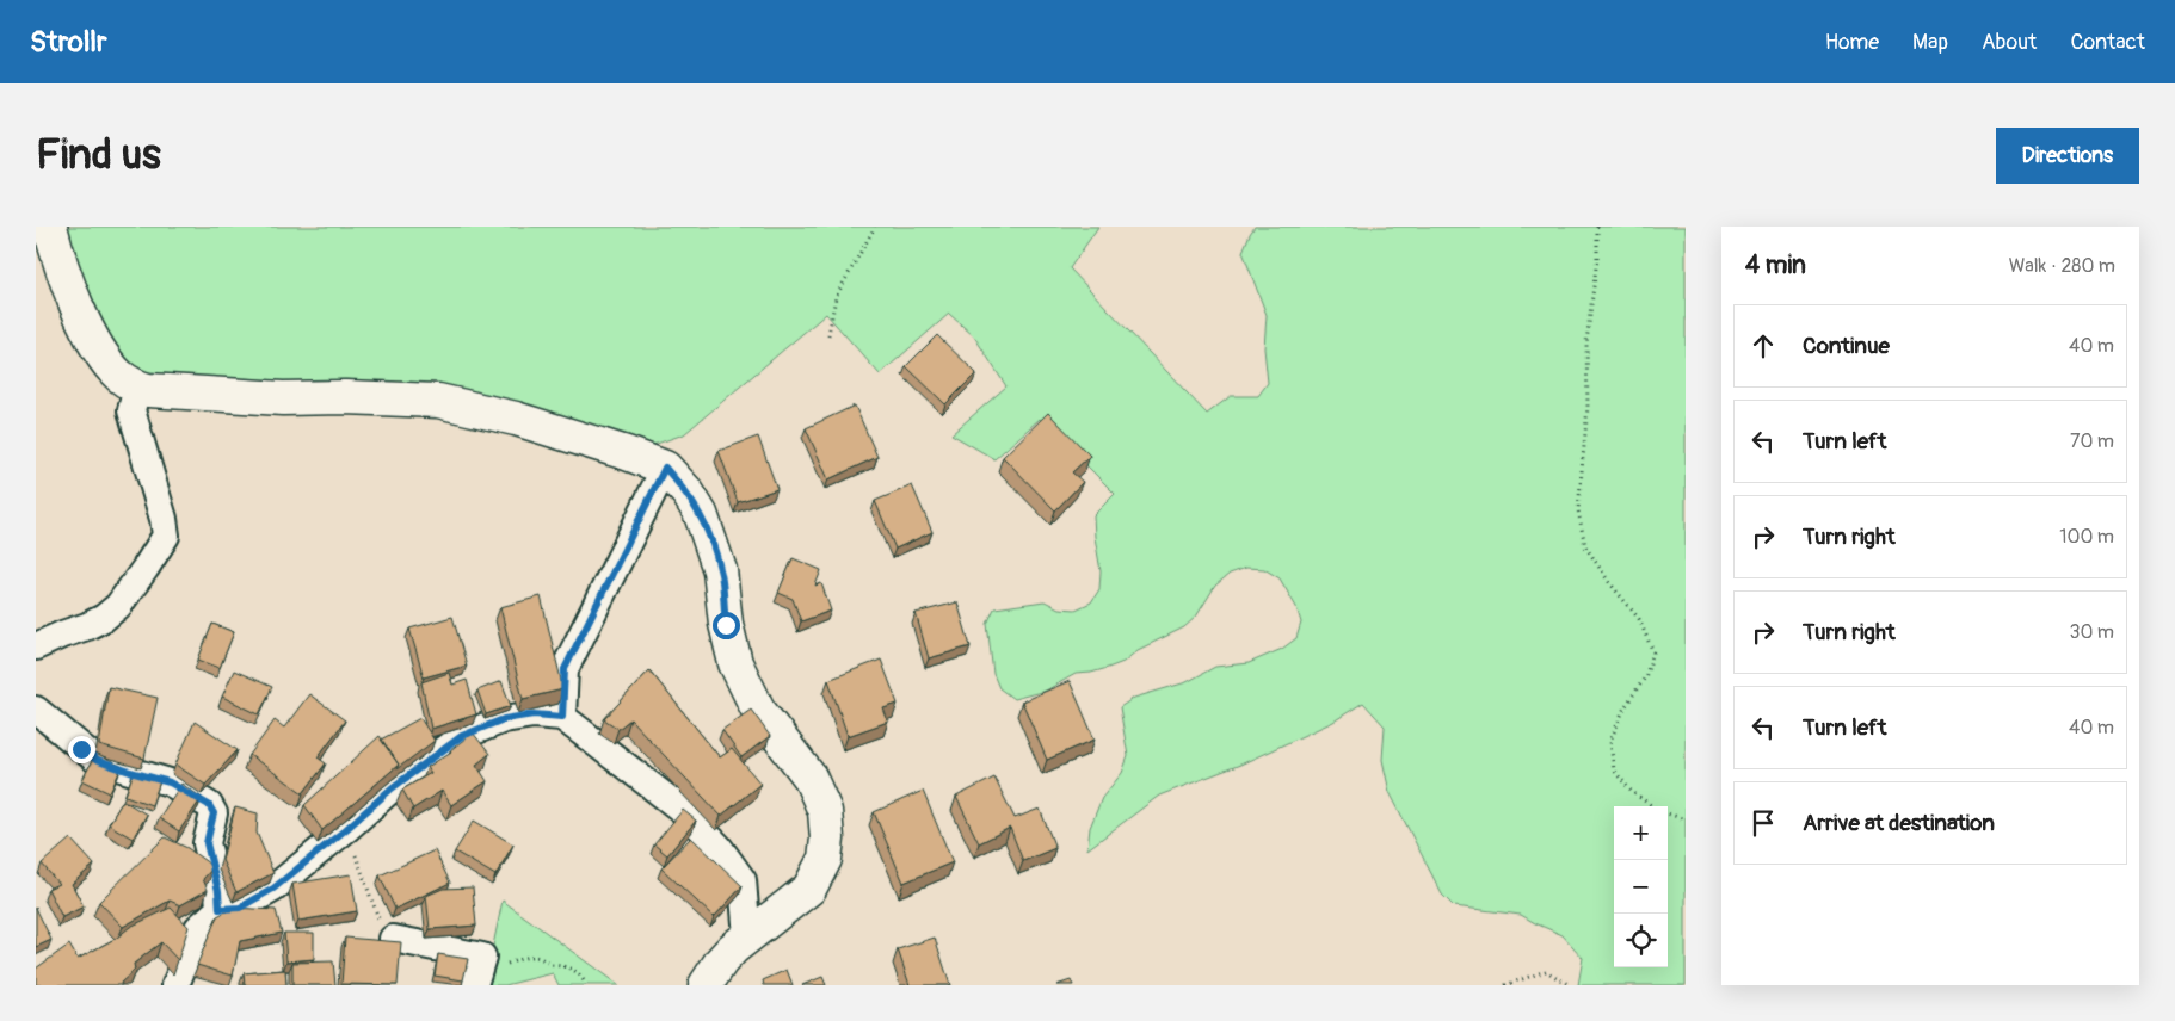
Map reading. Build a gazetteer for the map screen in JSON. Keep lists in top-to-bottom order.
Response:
{
  "page": {
    "header": "Strollr",
    "nav": [
      "Home",
      "Map",
      "About",
      "Contact"
    ],
    "buttons": "Directions",
    "title": "Find us",
    "heading": ["4 min", "Walk · 280 m"],
    "list": [
      ["Continue", "40 m"],
      ["Turn left", "70 m"],
      ["Turn right", "100 m"],
      ["Turn right", "30 m"],
      ["Turn left", "40 m"],
      "Arrive at destination"
    ],
    "map_buttons": ["+", "−"]
  }
}
